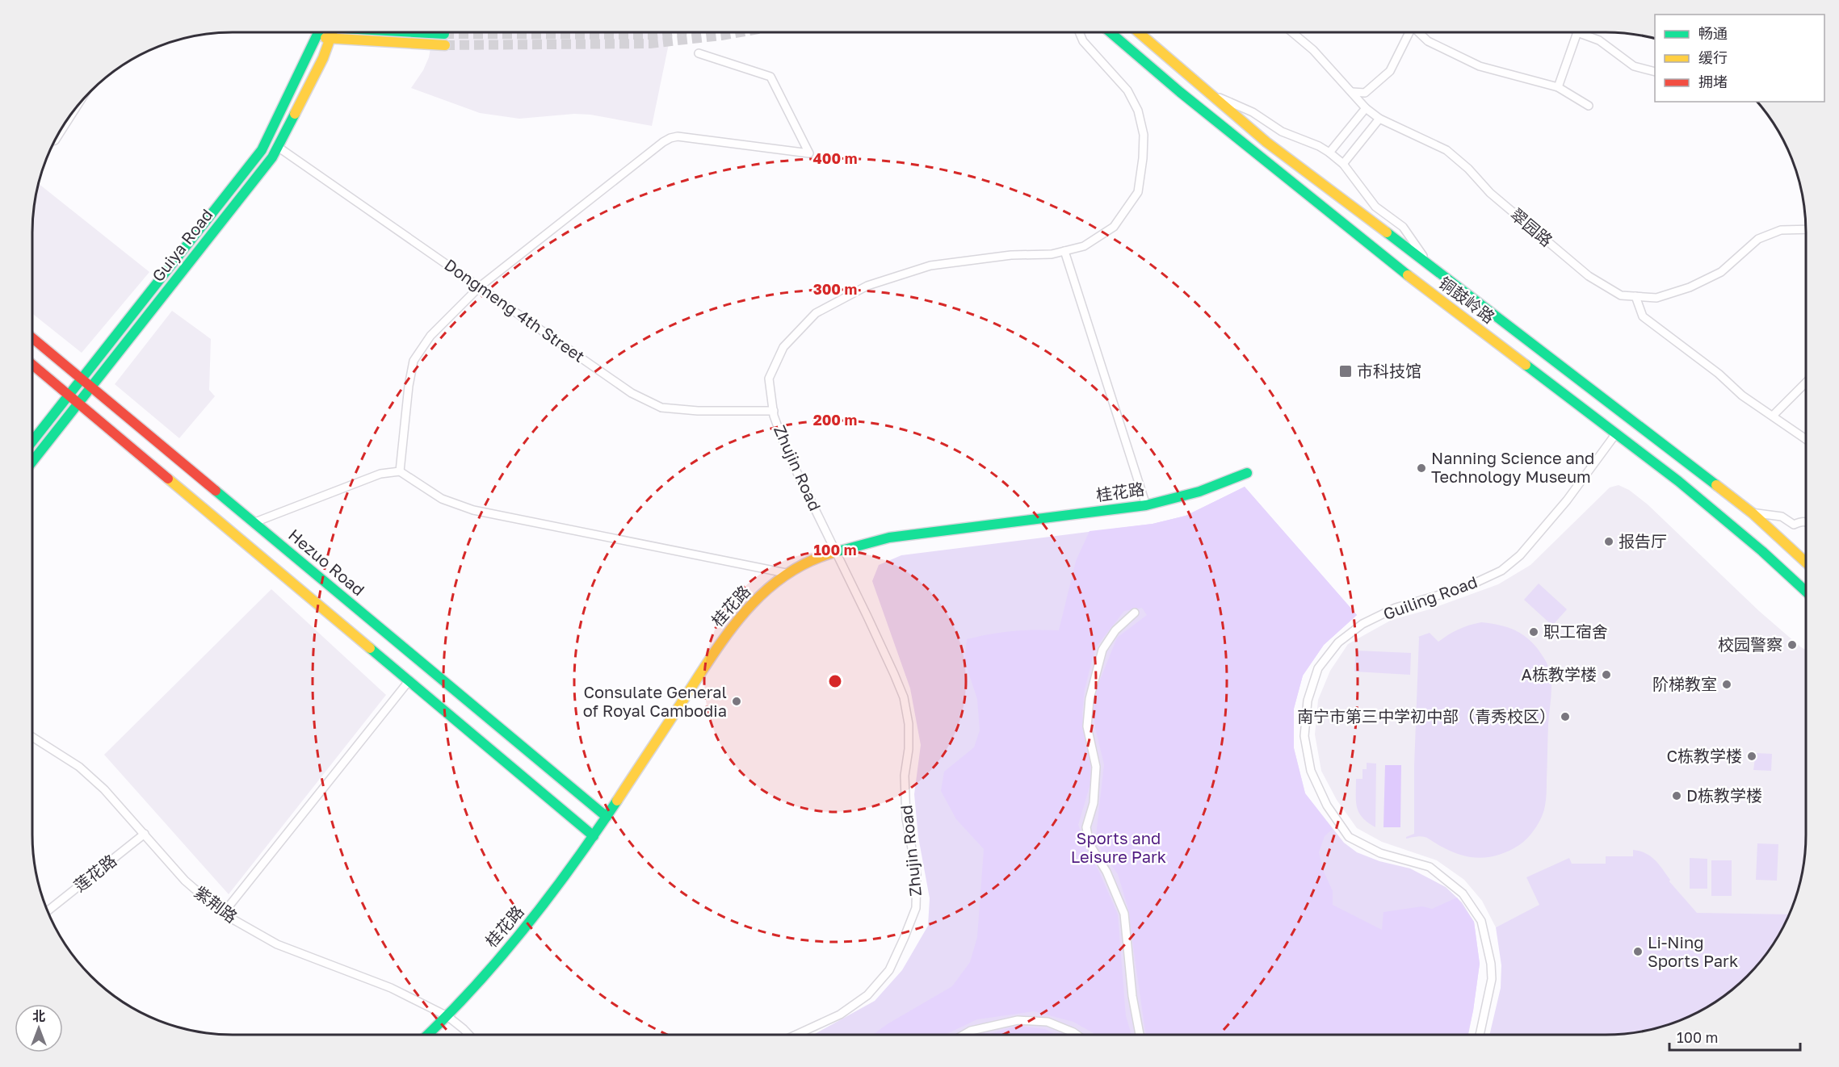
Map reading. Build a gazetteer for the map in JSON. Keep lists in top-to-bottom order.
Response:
{
  "streets": {
    "main road": [
      "Guiya Road",
      "铜鼓岭路",
      "桂花路",
      "Hezuo Road"
    ],
    "street": [
      "翠园路",
      "Dongmeng 4th Street",
      "Zhujin Road",
      "Guiling Road",
      "莲花路",
      "紫荆路"
    ]
  },
  "crossings": [
    ["Guiya Road", "Dongmeng 4th Street"],
    ["Guiya Road", "Hezuo Road"],
    ["铜鼓岭路", "Guiling Road"],
    ["Dongmeng 4th Street", "Zhujin Road"],
    ["Zhujin Road", "桂花路"],
    ["桂花路", "Hezuo Road"],
    ["桂花路", "紫荆路"],
    ["莲花路", "紫荆路"]
  ],
  "parks": ["Sports and Leisure Park"],
  "places": {
    "transit": ["市科技馆"],
    "other": [
      "Nanning Science and Technology Museum",
      "报告厅",
      "职工宿舍",
      "校园警察",
      "A栋教学楼",
      "阶梯教室",
      "Consulate General of Royal Cambodia",
      "南宁市第三中学初中部（青秀校区）",
      "C栋教学楼",
      "D栋教学楼",
      "Li-Ning Sports Park"
    ]
  },
  "legend": ["畅通", "缓行", "拥堵"],
  "scale_bar": "100 m",
  "north": "top",
  "rings": [
    "400 m",
    "300 m",
    "200 m",
    "100 m"
  ]
}
